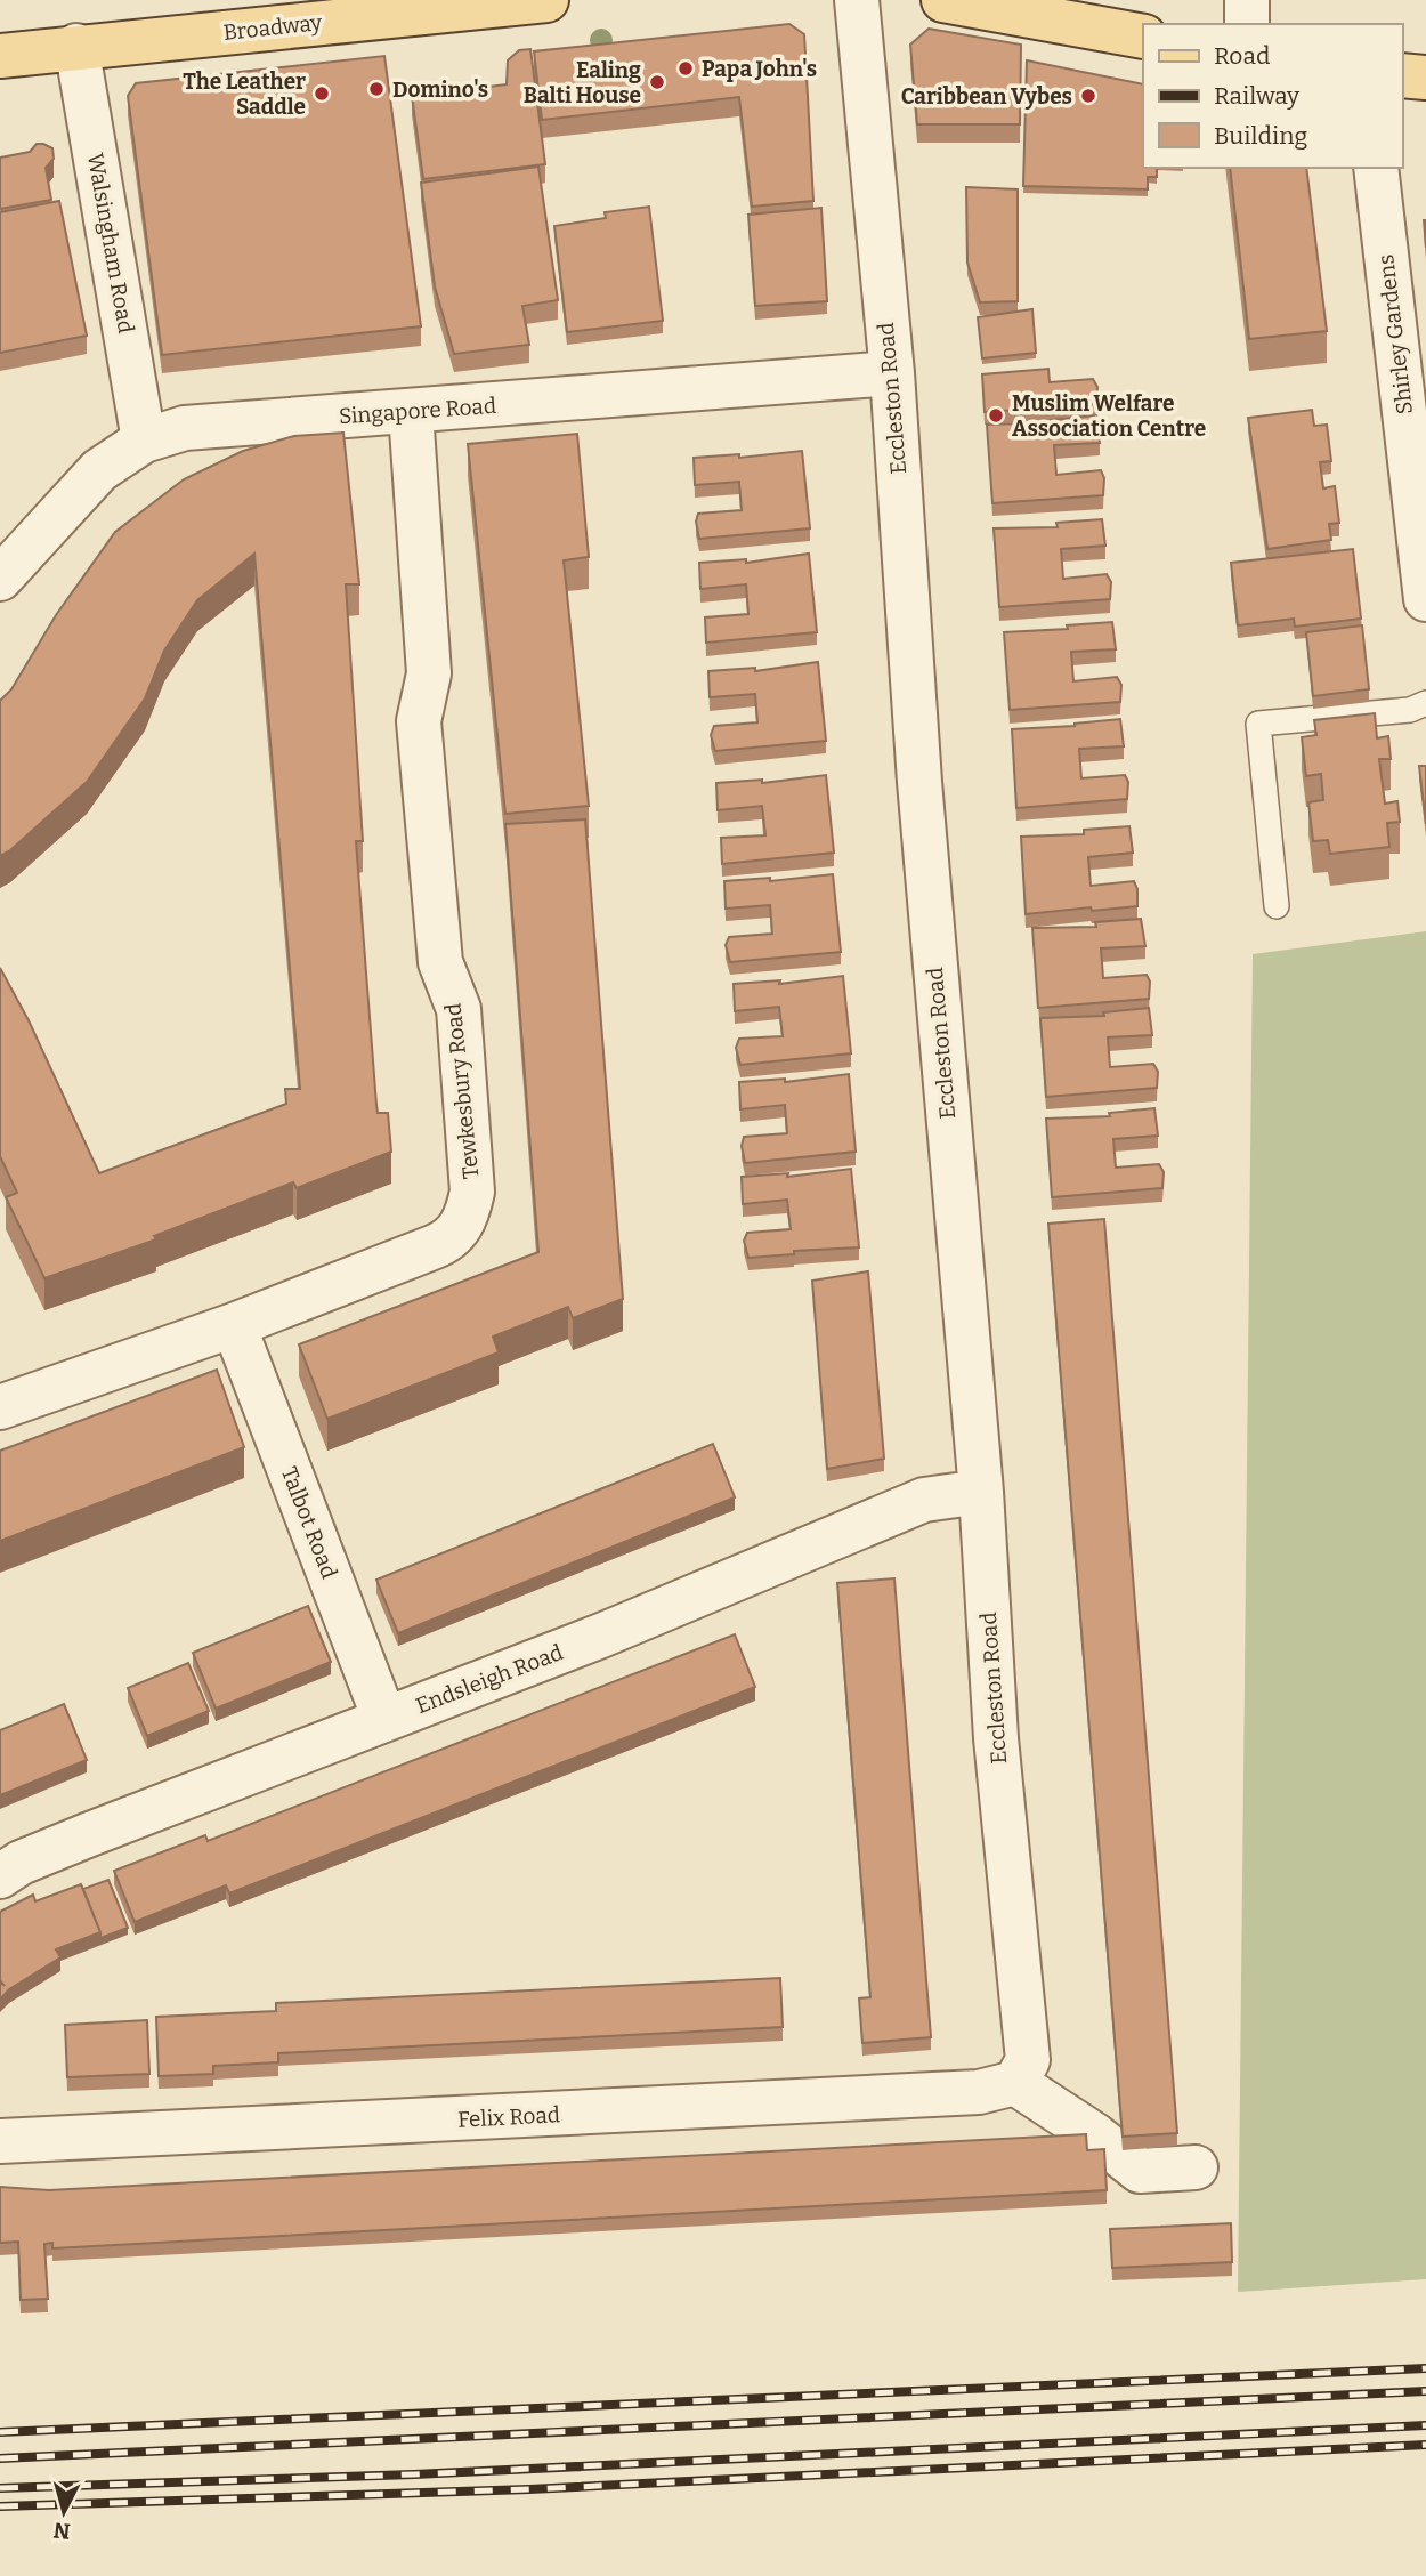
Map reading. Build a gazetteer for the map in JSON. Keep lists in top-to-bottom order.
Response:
{
  "streets": {
    "main road": ["Broadway"],
    "street": [
      "Walsingham Road",
      "Shirley Gardens",
      "Eccleston Road",
      "Singapore Road",
      "Tewkesbury Road",
      "Talbot Road",
      "Endsleigh Road",
      "Felix Road"
    ]
  },
  "crossings": [
    ["Broadway", "Walsingham Road"],
    ["Walsingham Road", "Singapore Road"],
    ["Eccleston Road", "Singapore Road"],
    ["Eccleston Road", "Endsleigh Road"],
    ["Eccleston Road", "Felix Road"],
    ["Singapore Road", "Tewkesbury Road"],
    ["Tewkesbury Road", "Talbot Road"],
    ["Talbot Road", "Endsleigh Road"]
  ],
  "places": [
    "Papa John's",
    "Ealing Balti House",
    "Domino's",
    "The Leather Saddle",
    "Caribbean Vybes",
    "Muslim Welfare Association Centre"
  ],
  "legend": ["Road", "Railway", "Building"],
  "north": "bottom"
}
